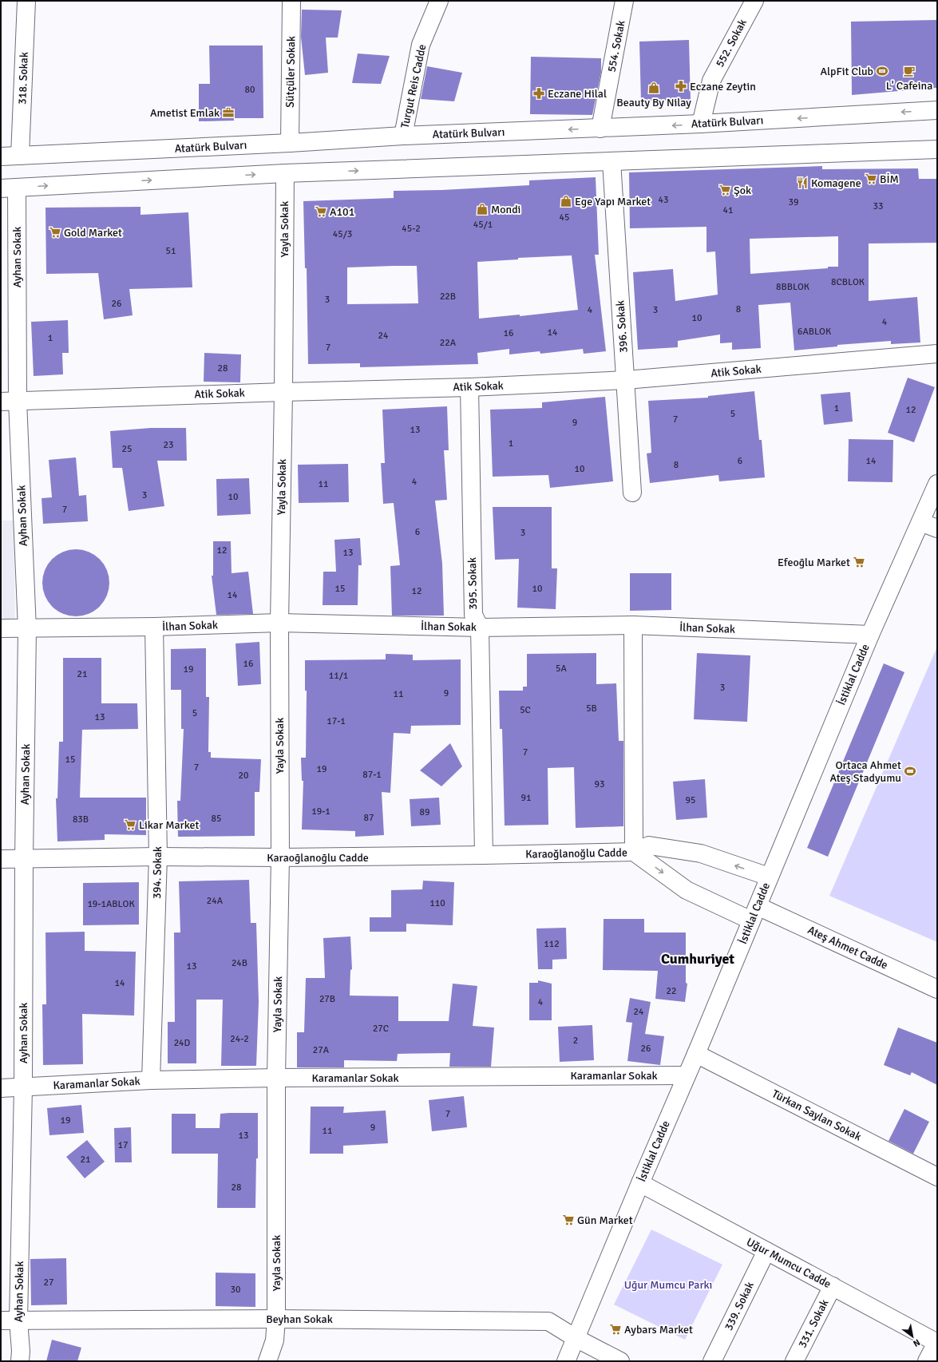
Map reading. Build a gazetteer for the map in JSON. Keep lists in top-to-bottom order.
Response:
{
  "streets": {
    "street": [
      "552. Sokak",
      "554. Sokak",
      "Sütçüler Sokak",
      "318. Sokak",
      "Turgut Reis Cadde",
      "Atatürk Bulvarı",
      "Yayla Sokak",
      "Ayhan Sokak",
      "396. Sokak",
      "Atik Sokak",
      "395. Sokak",
      "İlhan Sokak",
      "İstiklal Cadde",
      "Karaoğlanoğlu Cadde",
      "394. Sokak",
      "Ateş Ahmet Cadde",
      "Karamanlar Sokak",
      "Türkan Saylan Sokak",
      "Uğur Mumcu Cadde",
      "339. Sokak",
      "Beyhan Sokak",
      "331. Sokak"
    ]
  },
  "crossings": [
    ["552. Sokak", "Atatürk Bulvarı"],
    ["554. Sokak", "Atatürk Bulvarı"],
    ["Sütçüler Sokak", "Atatürk Bulvarı"],
    ["318. Sokak", "Atatürk Bulvarı"],
    ["Turgut Reis Cadde", "Atatürk Bulvarı"],
    ["Yayla Sokak", "Atik Sokak"],
    ["Yayla Sokak", "İlhan Sokak"],
    ["Yayla Sokak", "Karaoğlanoğlu Cadde"],
    ["Yayla Sokak", "Karamanlar Sokak"],
    ["Yayla Sokak", "Beyhan Sokak"],
    ["Ayhan Sokak", "Atik Sokak"],
    ["Ayhan Sokak", "İlhan Sokak"],
    ["Ayhan Sokak", "Karaoğlanoğlu Cadde"],
    ["Ayhan Sokak", "Karamanlar Sokak"],
    ["Ayhan Sokak", "Beyhan Sokak"],
    ["396. Sokak", "Atik Sokak"],
    ["Atik Sokak", "395. Sokak"],
    ["395. Sokak", "İlhan Sokak"],
    ["395. Sokak", "Karaoğlanoğlu Cadde"],
    ["İlhan Sokak", "İstiklal Cadde"],
    ["İlhan Sokak", "394. Sokak"],
    ["İstiklal Cadde", "Karaoğlanoğlu Cadde"],
    ["İstiklal Cadde", "Ateş Ahmet Cadde"],
    ["İstiklal Cadde", "Karamanlar Sokak"],
    ["İstiklal Cadde", "Türkan Saylan Sokak"],
    ["İstiklal Cadde", "Uğur Mumcu Cadde"],
    ["İstiklal Cadde", "Beyhan Sokak"],
    ["Karaoğlanoğlu Cadde", "394. Sokak"],
    ["Karaoğlanoğlu Cadde", "Ateş Ahmet Cadde"],
    ["394. Sokak", "Karamanlar Sokak"],
    ["Uğur Mumcu Cadde", "339. Sokak"],
    ["Uğur Mumcu Cadde", "331. Sokak"]
  ],
  "districts": ["Cumhuriyet"],
  "parks": ["Uğur Mumcu Parkı"],
  "places": {
    "sports": ["AlpFit Club", "Ortaca Ahmet Ateş Stadyumu"],
    "cafe": ["L' Cafeina"],
    "pharmacy": ["Eczane Zeytin", "Eczane Hilal"],
    "shop": ["Beauty By Nilay", "Ege Yapı Market", "Mondi"],
    "office": ["Ametist Emlak"],
    "supermarket": [
      "BİM",
      "Şok",
      "A101",
      "Gold Market",
      "Efeoğlu Market",
      "Likar Market",
      "Gün Market",
      "Aybars Market"
    ],
    "restaurant": ["Komagene"]
  },
  "house_numbers": [
    "80",
    "43",
    "39",
    "33",
    "41",
    "45",
    "45/1",
    "45-2",
    "45/3",
    "51",
    "8CBLOK",
    "8BBLOK",
    "22B",
    "3",
    "26",
    "8",
    "4",
    "3",
    "10",
    "4",
    "6ABLOK",
    "14",
    "16",
    "24",
    "1",
    "22A",
    "7",
    "28",
    "1",
    "12",
    "5",
    "7",
    "9",
    "13",
    "1",
    "23",
    "25",
    "6",
    "14",
    "8",
    "10",
    "4",
    "11",
    "3",
    "10",
    "7",
    "6",
    "3",
    "12",
    "13",
    "15",
    "10",
    "12",
    "14",
    "16",
    "5A",
    "19",
    "21",
    "11/1",
    "3",
    "9",
    "11",
    "5B",
    "5C",
    "5",
    "13",
    "17-1",
    "7",
    "15",
    "7",
    "19",
    "87-1",
    "20",
    "93",
    "91",
    "95",
    "19-1",
    "89",
    "87",
    "85",
    "83B",
    "24A",
    "110",
    "19-1ABLOK",
    "112",
    "24B",
    "13",
    "14",
    "22",
    "27B",
    "4",
    "24",
    "27C",
    "24-2",
    "2",
    "24D",
    "26",
    "27A",
    "7",
    "19",
    "9",
    "11",
    "13",
    "17",
    "21",
    "28",
    "27",
    "30"
  ],
  "north": "bottom right"
}
